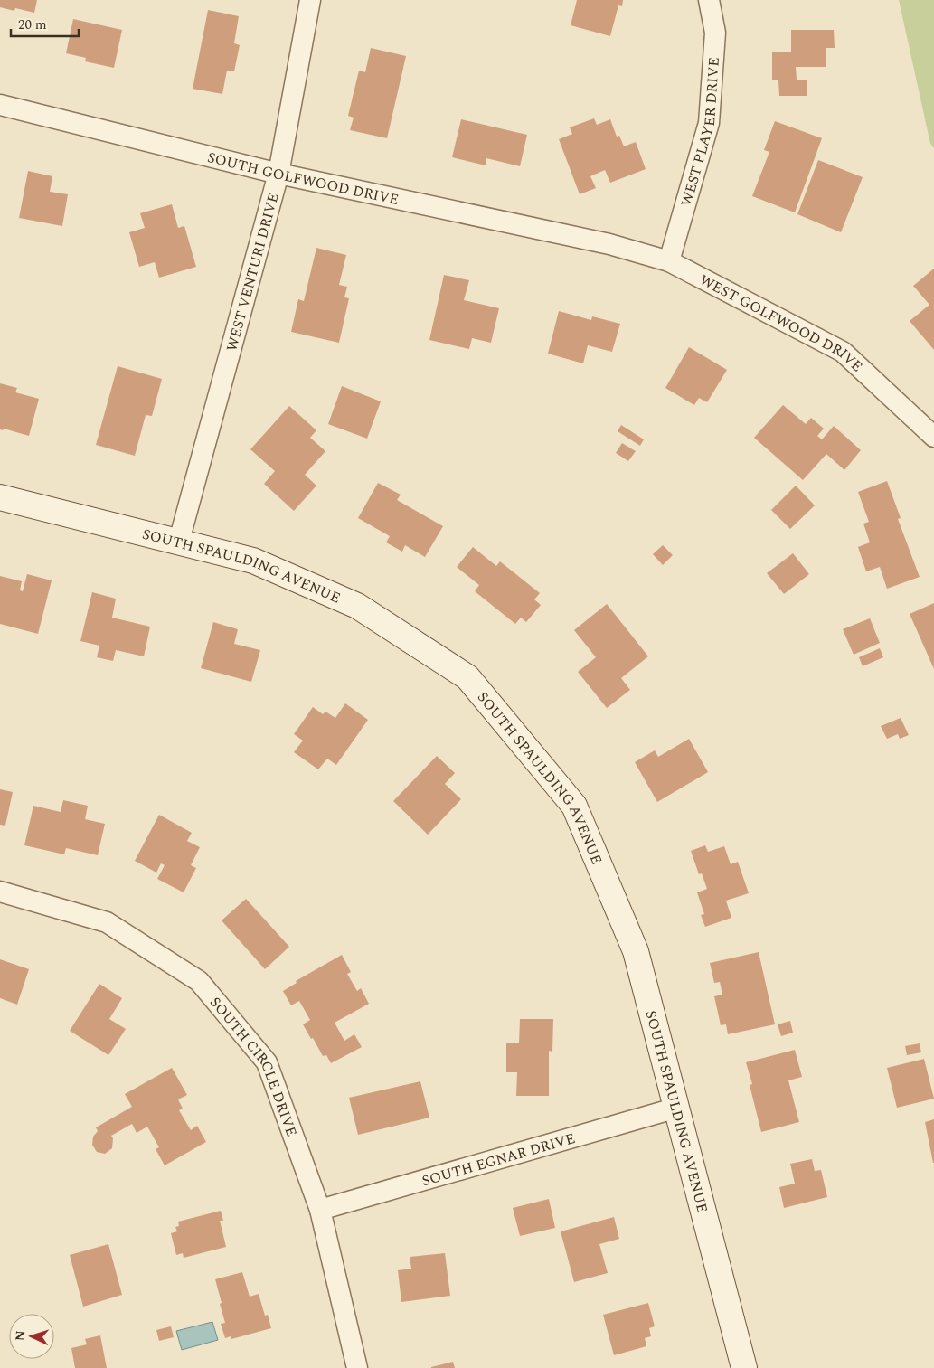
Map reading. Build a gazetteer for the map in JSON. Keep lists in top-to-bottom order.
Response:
{
  "streets": {
    "street": [
      "WEST PLAYER DRIVE",
      "SOUTH GOLFWOOD DRIVE",
      "WEST VENTURI DRIVE",
      "WEST GOLFWOOD DRIVE",
      "SOUTH SPAULDING AVENUE",
      "SOUTH CIRCLE DRIVE",
      "SOUTH EGNAR DRIVE"
    ]
  },
  "crossings": [
    ["WEST PLAYER DRIVE", "WEST GOLFWOOD DRIVE"],
    ["SOUTH GOLFWOOD DRIVE", "WEST VENTURI DRIVE"],
    ["SOUTH GOLFWOOD DRIVE", "WEST GOLFWOOD DRIVE"],
    ["WEST VENTURI DRIVE", "SOUTH SPAULDING AVENUE"],
    ["SOUTH SPAULDING AVENUE", "SOUTH EGNAR DRIVE"],
    ["SOUTH CIRCLE DRIVE", "SOUTH EGNAR DRIVE"]
  ],
  "scale_bar": "20 m",
  "north": "left"
}
